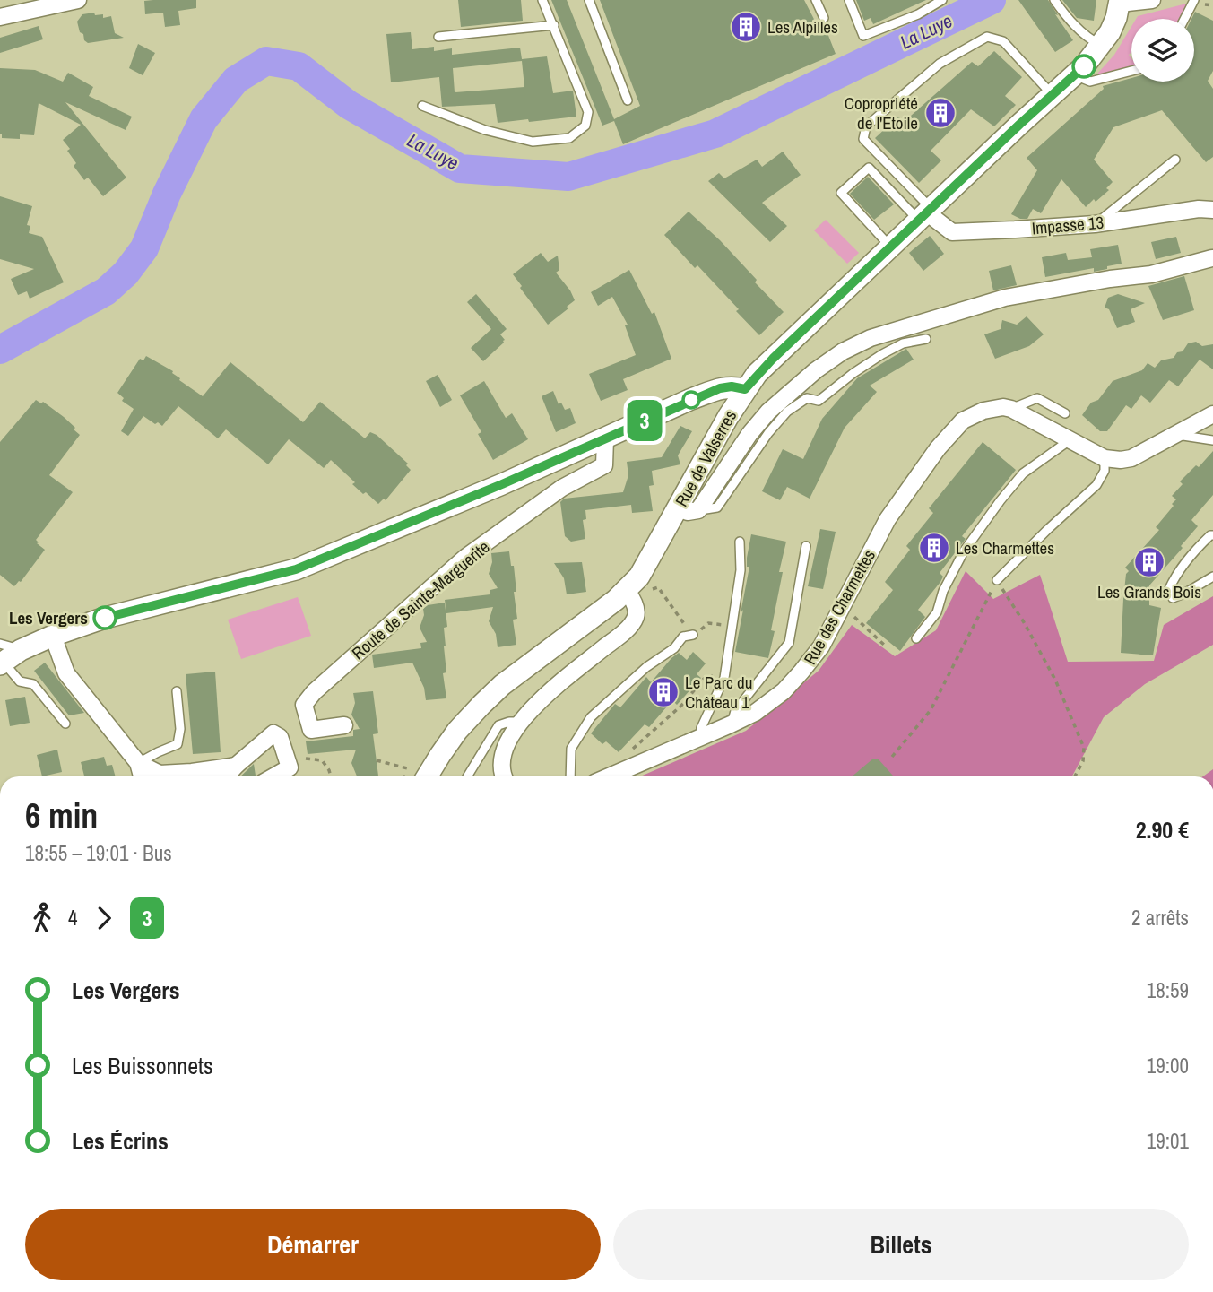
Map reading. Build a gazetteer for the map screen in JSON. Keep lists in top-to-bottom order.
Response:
{
  "streets": {
    "street": [
      "Impasse 13",
      "Rue de Valserres",
      "Route de Sainte-Marguerite",
      "Rue des Charmettes"
    ]
  },
  "crossings": [
    ["Impasse 13", "Rue de Valserres"]
  ],
  "water": ["La Luye"],
  "places": {
    "building": [
      "Les Alpilles",
      "Copropriété de l'Etoile",
      "Les Charmettes",
      "Les Grands Bois",
      "Le Parc du Château 1"
    ],
    "other": ["Les Vergers"]
  },
  "lines": ["bus line 3"],
  "page": {
    "on_map": "3",
    "heading": ["6 min", "18:55 – 19:01 · Bus", "2.90 €"],
    "legs": ["4", "3", "2 arrêts"],
    "list": [
      {
        "name": "Les Vergers",
        "value": "18:59"
      },
      {
        "name": "Les Buissonnets",
        "value": "19:00"
      },
      {
        "name": "Les Écrins",
        "value": "19:01"
      }
    ],
    "buttons": ["Démarrer", "Billets"]
  }
}
